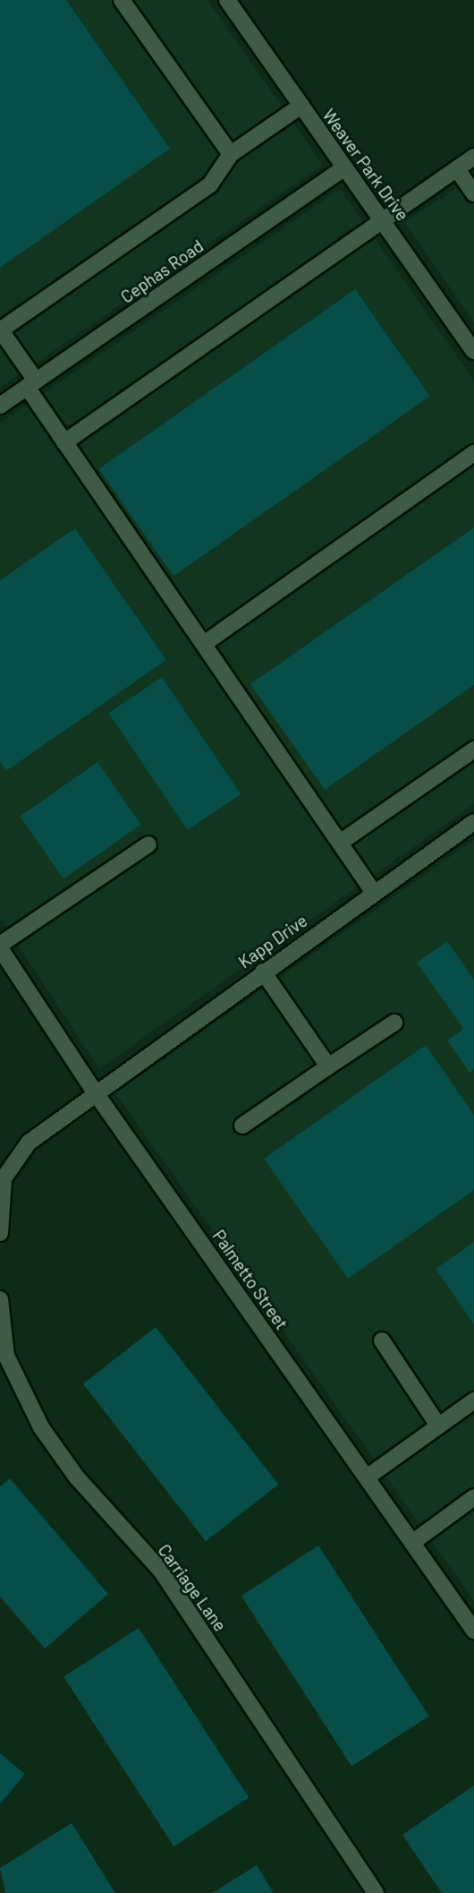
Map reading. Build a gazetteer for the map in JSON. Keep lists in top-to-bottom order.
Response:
{
  "streets": {
    "street": [
      "Weaver Park Drive",
      "Cephas Road",
      "Kapp Drive",
      "Palmetto Street",
      "Carriage Lane"
    ]
  },
  "crossings": [
    ["Weaver Park Drive", "Cephas Road"],
    ["Kapp Drive", "Palmetto Street"]
  ]
}
